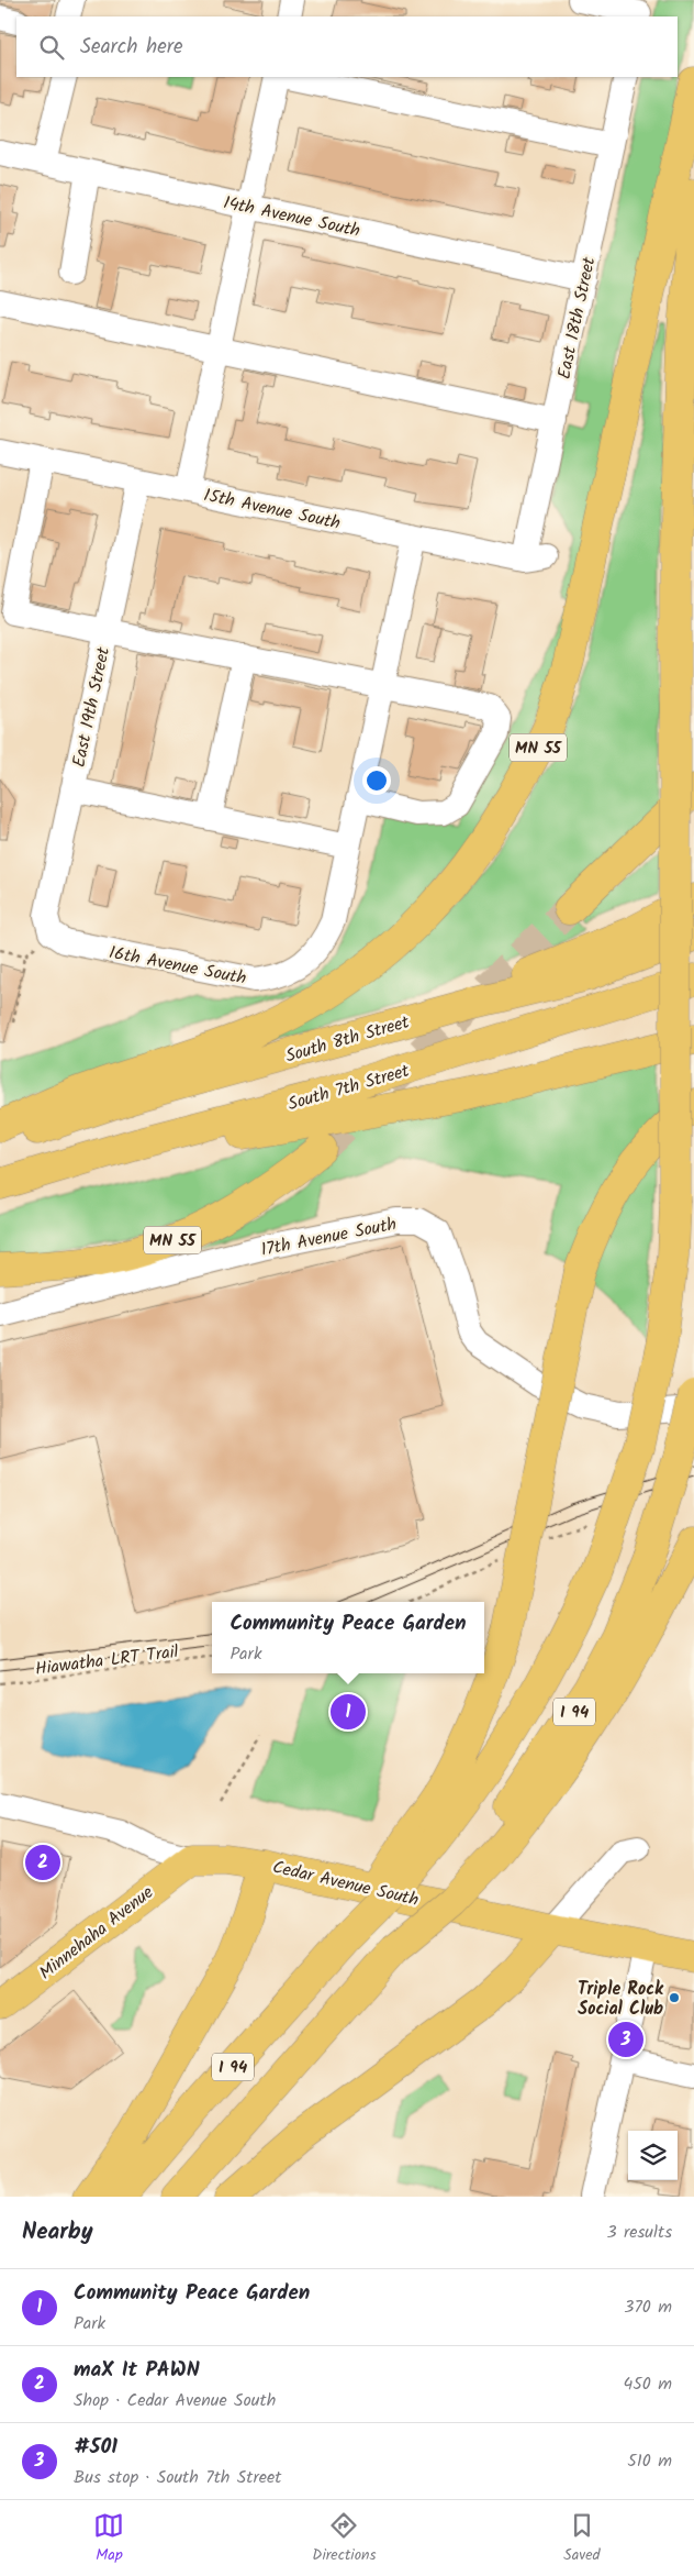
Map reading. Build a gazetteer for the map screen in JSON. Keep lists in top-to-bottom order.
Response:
{
  "streets": {
    "main road": [
      "MN 55",
      "South 8th Street",
      "South 7th Street",
      "I 94",
      "Cedar Avenue South",
      "Minnehaha Avenue"
    ],
    "street": [
      "14th Avenue South",
      "East 18th Street",
      "15th Avenue South",
      "East 19th Street",
      "16th Avenue South",
      "17th Avenue South"
    ],
    "path": ["Hiawatha LRT Trail"]
  },
  "crossings": [
    ["14th Avenue South", "East 18th Street"],
    ["East 18th Street", "15th Avenue South"],
    ["15th Avenue South", "East 19th Street"],
    ["East 19th Street", "16th Avenue South"],
    ["Cedar Avenue South", "Minnehaha Avenue"]
  ],
  "places": ["Triple Rock Social Club"],
  "page": {
    "search": "Search here",
    "popup": ["Community Peace Garden", "Park"],
    "pins": ["1", "2", "3"],
    "heading": ["Nearby", "3 results"],
    "list": [
      {
        "mark": "1",
        "name": "Community Peace Garden",
        "note": "Park",
        "value": "370 m"
      },
      {
        "mark": "2",
        "name": "maX It PAWN",
        "note": "Shop · Cedar Avenue South",
        "value": "450 m"
      },
      {
        "mark": "3",
        "name": "#501",
        "note": "Bus stop · South 7th Street",
        "value": "510 m"
      }
    ],
    "nav": ["Map", "Directions", "Saved"]
  }
}
